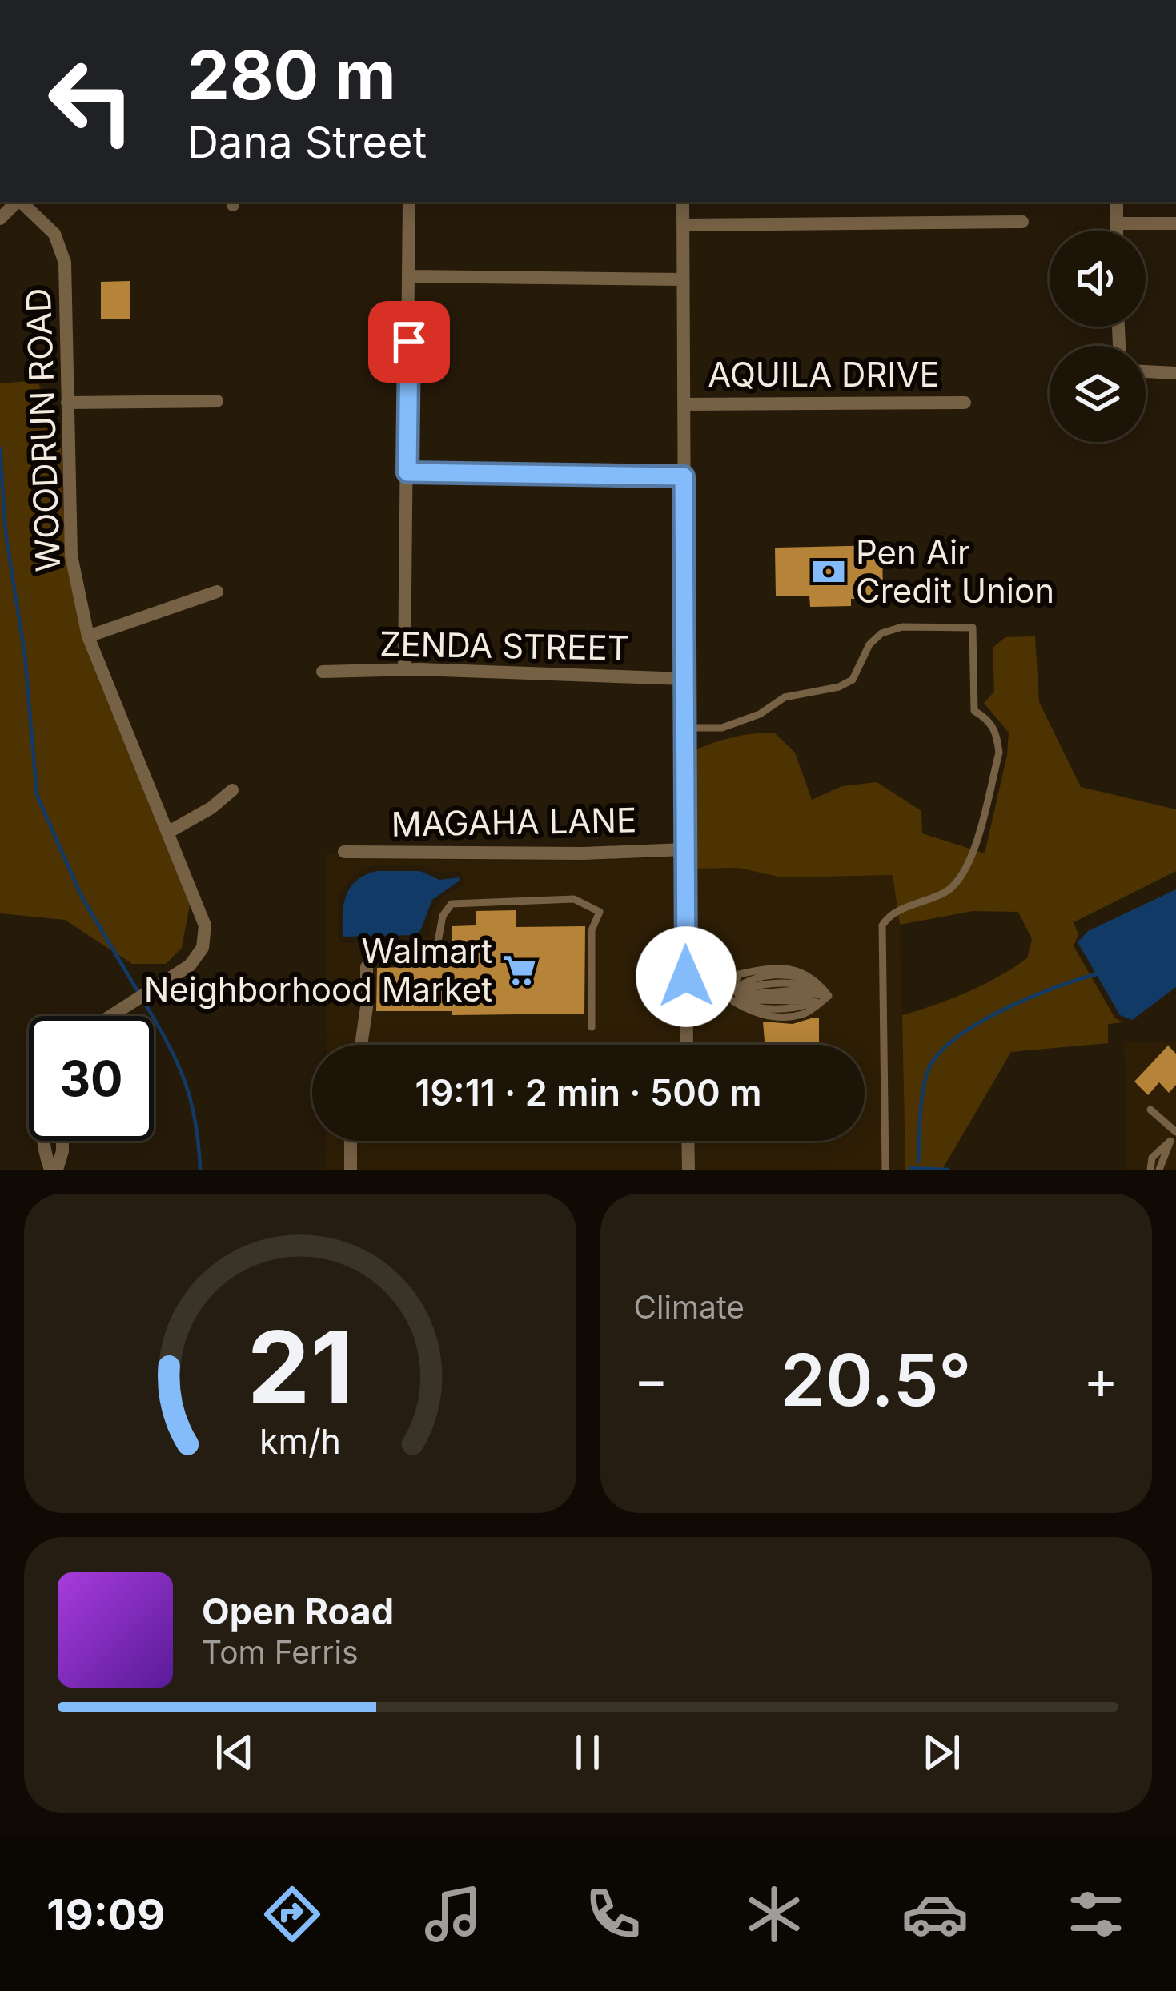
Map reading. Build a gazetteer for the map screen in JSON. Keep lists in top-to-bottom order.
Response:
{
  "streets": {
    "street": [
      "AQUILA DRIVE",
      "WOODRUN ROAD",
      "ZENDA STREET",
      "MAGAHA LANE"
    ]
  },
  "places": {
    "bank": ["Pen Air Credit Union"],
    "supermarket": ["Walmart Neighborhood Market"]
  },
  "page": {
    "turn": ["280 m", "Dana Street"],
    "limit": "30",
    "trip": "19:11 · 2 min · 500 m",
    "tile": "Climate",
    "heat": ["−", "20.5°", "+"],
    "song": ["Open Road", "Tom Ferris"],
    "tabs": "19:09",
    "gauge": ["21", "km/h"]
  }
}
